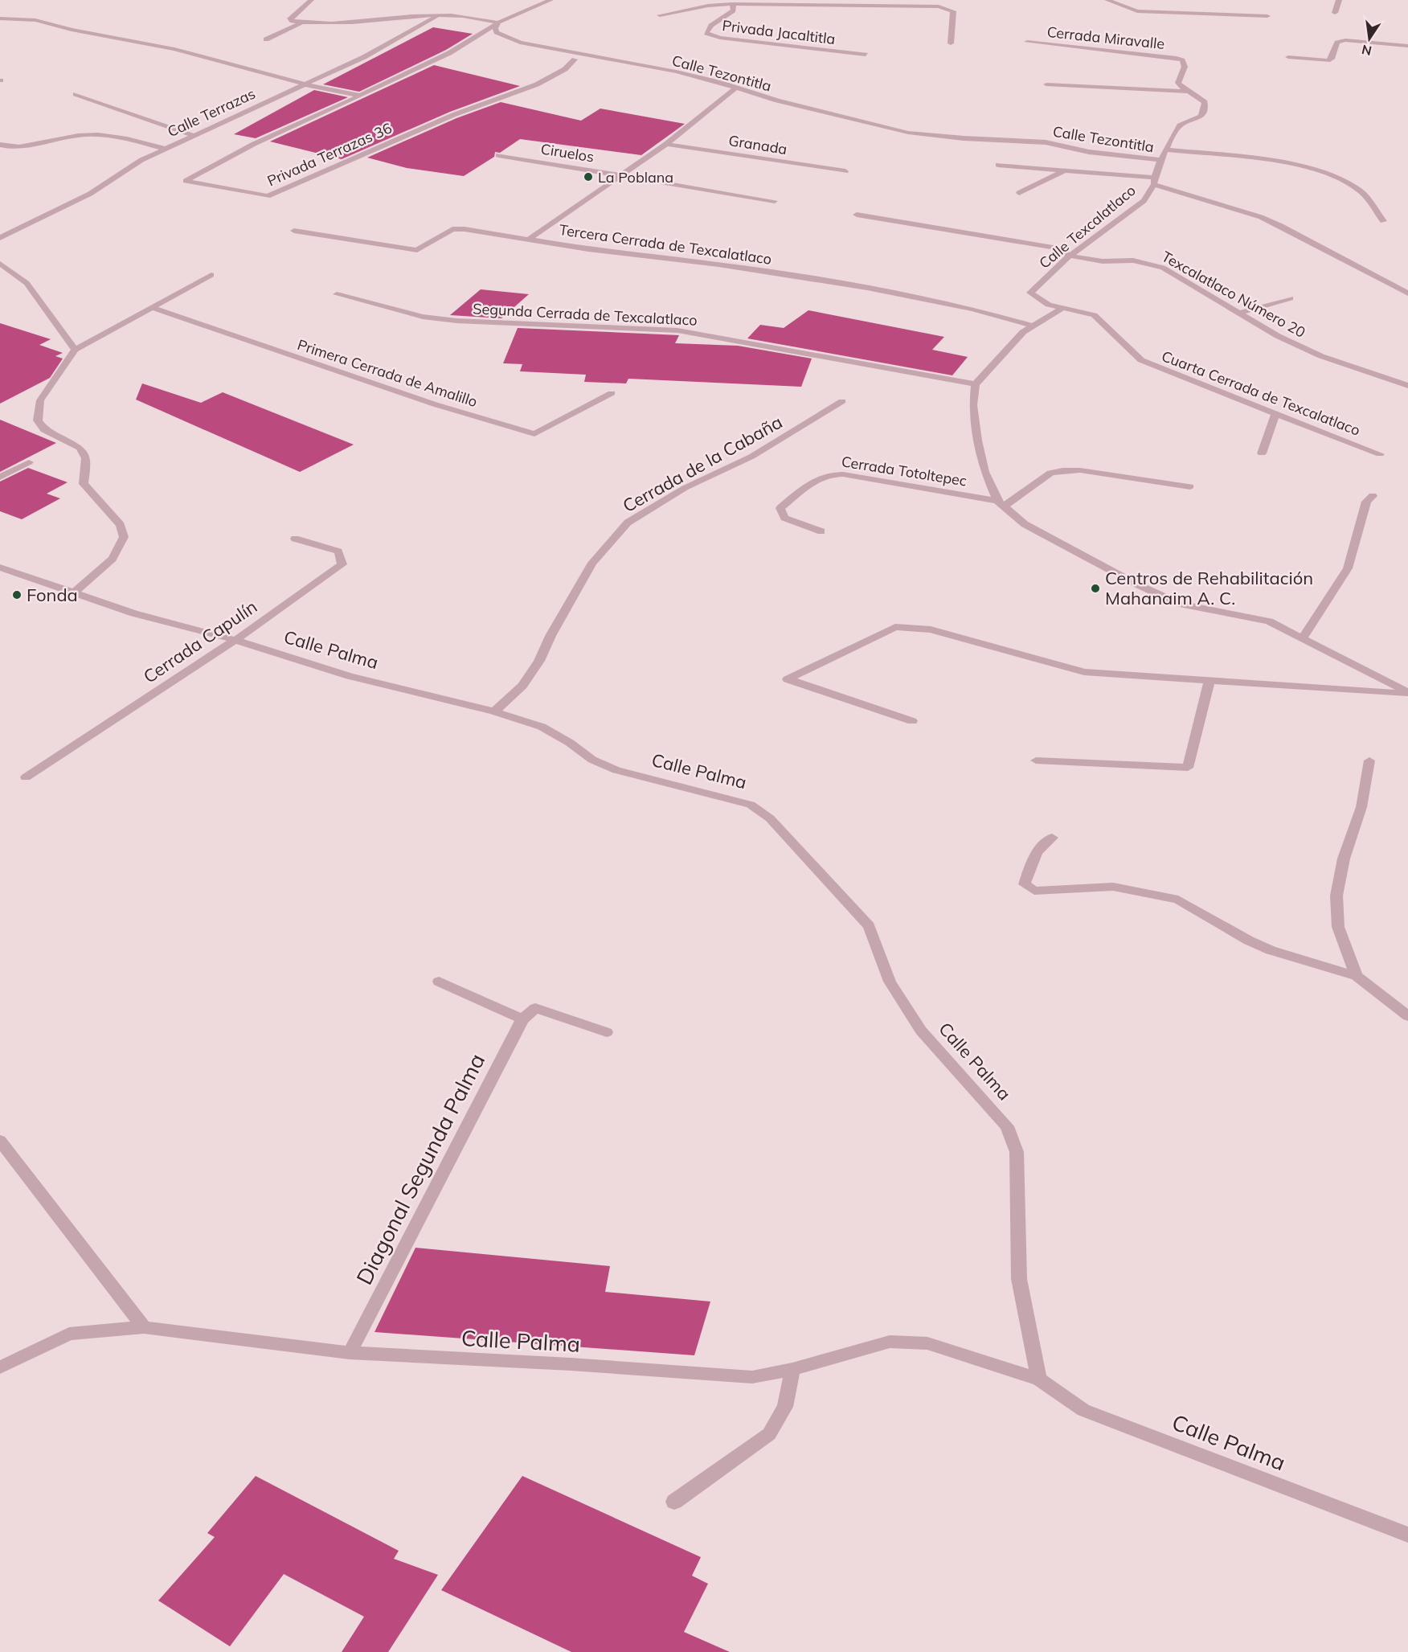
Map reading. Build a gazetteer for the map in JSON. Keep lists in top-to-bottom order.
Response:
{
  "streets": {
    "street": [
      "Privada Jacaltitla",
      "Cerrada Miravalle",
      "Calle Tezontitla",
      "Calle Terrazas",
      "Granada",
      "Ciruelos",
      "Privada Terrazas 36",
      "Calle Texcalatlaco",
      "Tercera Cerrada de Texcalatlaco",
      "Texcalatlaco Número 20",
      "Segunda Cerrada de Texcalatlaco",
      "Primera Cerrada de Amalillo",
      "Cuarta Cerrada de Texcalatlaco",
      "Cerrada de la Cabaña",
      "Cerrada Totoltepec",
      "Cerrada Capulín",
      "Calle Palma",
      "Diagonal Segunda Palma"
    ]
  },
  "crossings": [
    ["Cerrada Miravalle", "Calle Texcalatlaco"],
    ["Calle Tezontitla", "Privada Terrazas 36"],
    ["Calle Tezontitla", "Calle Texcalatlaco"],
    ["Calle Texcalatlaco", "Texcalatlaco Número 20"],
    ["Calle Texcalatlaco", "Cuarta Cerrada de Texcalatlaco"],
    ["Cerrada de la Cabaña", "Calle Palma"],
    ["Cerrada Capulín", "Calle Palma"],
    ["Calle Palma", "Diagonal Segunda Palma"]
  ],
  "places": ["La Poblana", "Centros de Rehabilitación Mahanaim A. C.", "Fonda"],
  "north": "bottom"
}
